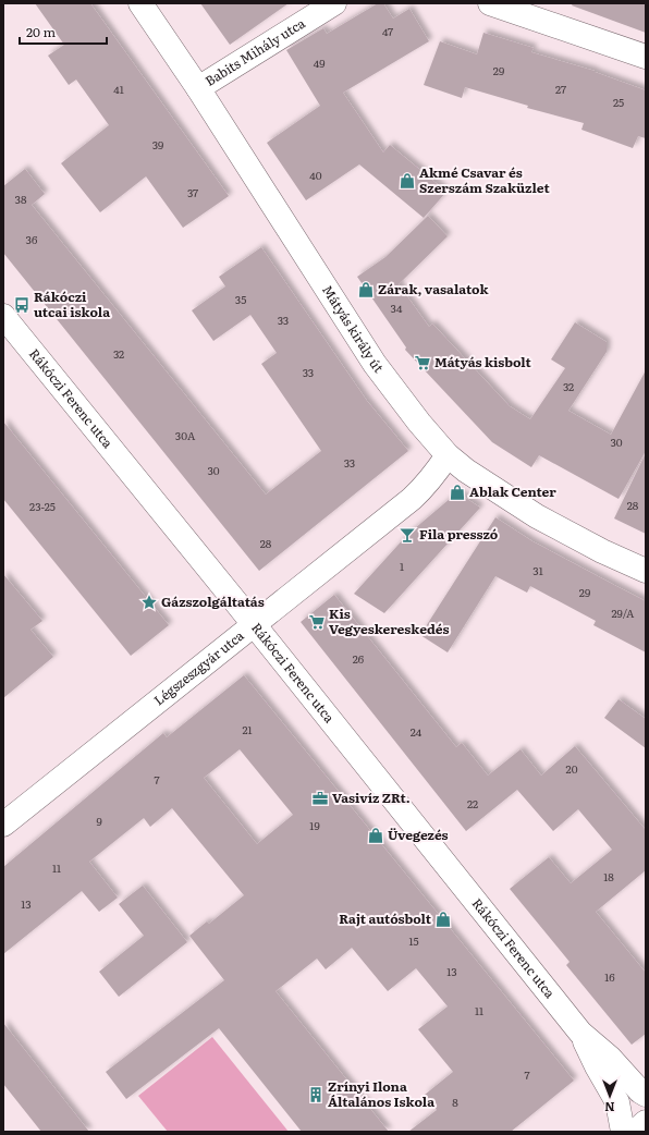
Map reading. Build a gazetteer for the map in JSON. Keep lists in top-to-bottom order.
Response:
{
  "streets": {
    "street": [
      "Babits Mihály utca",
      "Mátyás király út",
      "Rákóczi Ferenc utca",
      "Légszeszgyár utca"
    ]
  },
  "crossings": [
    ["Babits Mihály utca", "Mátyás király út"],
    ["Mátyás király út", "Légszeszgyár utca"],
    ["Rákóczi Ferenc utca", "Légszeszgyár utca"]
  ],
  "places": {
    "shop": [
      "Akmé Csavar és Szerszám Szaküzlet",
      "Zárak, vasalatok",
      "Ablak Center",
      "Üvegezés",
      "Rajt autósbolt"
    ],
    "bus stop": ["Rákóczi utcai iskola"],
    "supermarket": ["Mátyás kisbolt", "Kis Vegyeskereskedés"],
    "bar": ["Fila presszó"],
    "place": ["Gázszolgáltatás"],
    "office": ["Vasivíz ZRt."],
    "building": ["Zrínyi Ilona Általános Iskola"]
  },
  "house_numbers": [
    "47",
    "49",
    "29",
    "41",
    "27",
    "25",
    "39",
    "40",
    "37",
    "38",
    "36",
    "35",
    "34",
    "33",
    "32",
    "33",
    "32",
    "30A",
    "30",
    "33",
    "30",
    "28",
    "23-25",
    "28",
    "1",
    "31",
    "29",
    "29/A",
    "26",
    "21",
    "24",
    "20",
    "7",
    "22",
    "9",
    "19",
    "11",
    "18",
    "13",
    "15",
    "13",
    "16",
    "11",
    "7",
    "8"
  ],
  "scale_bar": "20 m",
  "north": "bottom"
}
